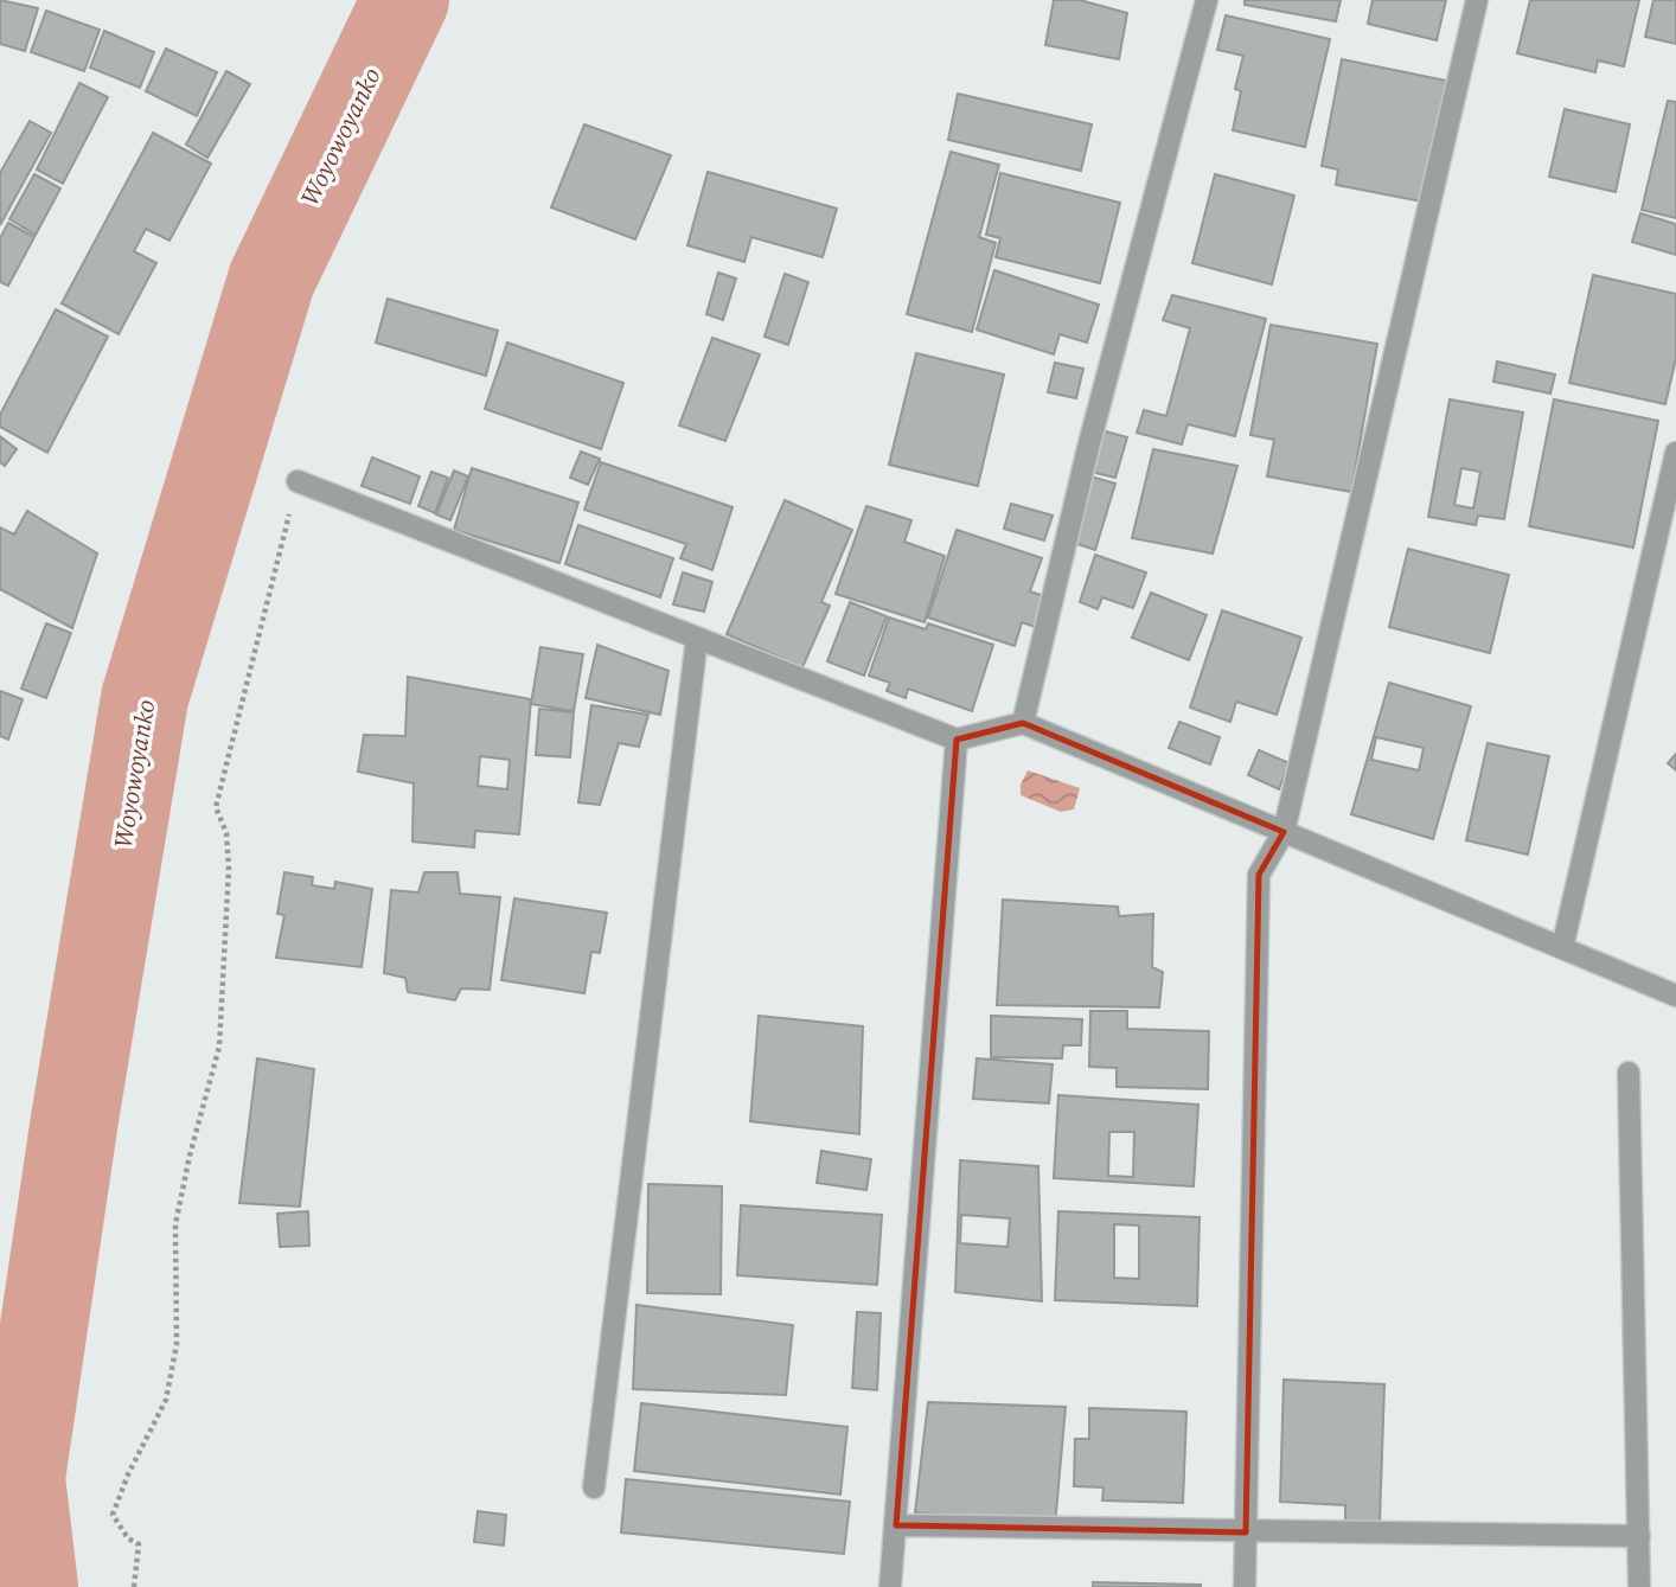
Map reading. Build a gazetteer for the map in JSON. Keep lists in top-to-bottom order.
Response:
{
  "water": ["Woyowoyanko"]
}
